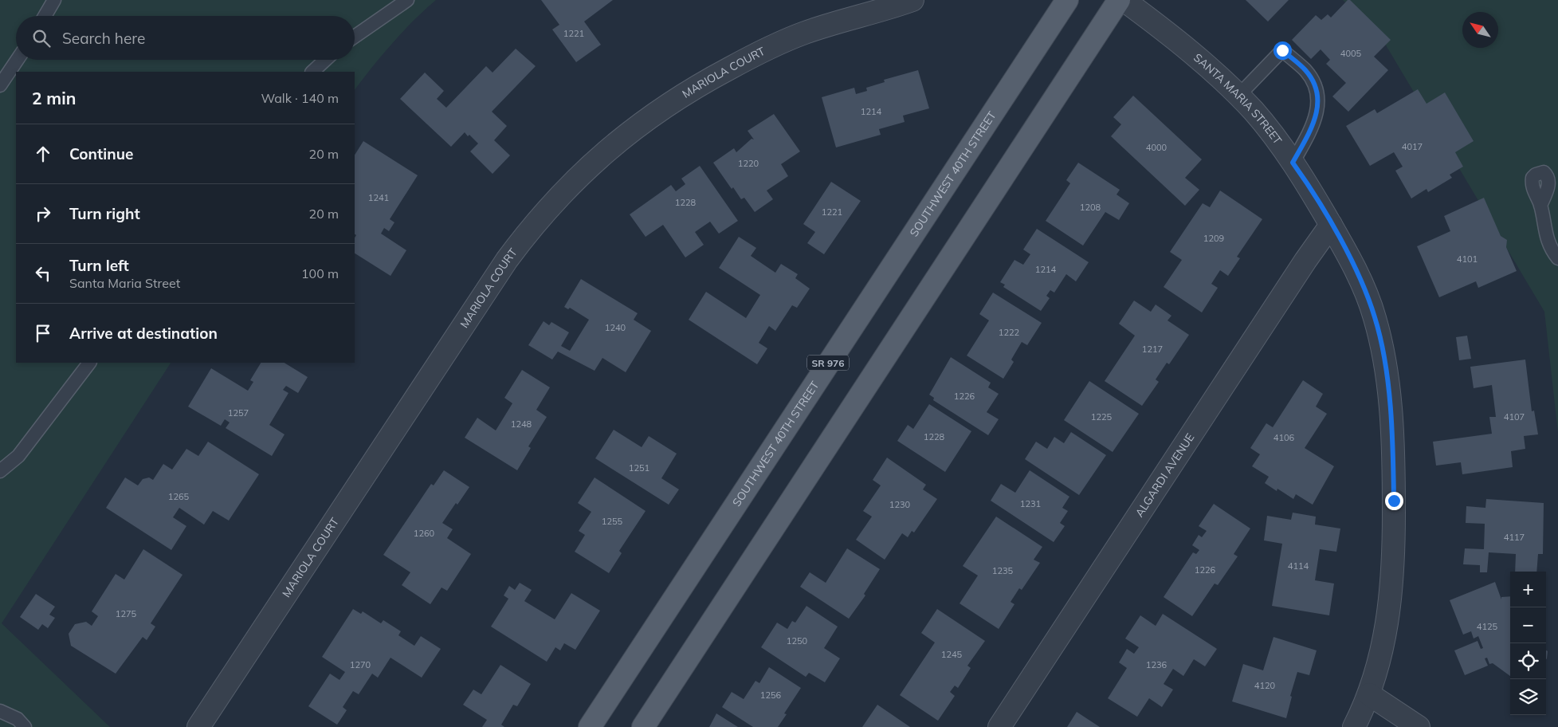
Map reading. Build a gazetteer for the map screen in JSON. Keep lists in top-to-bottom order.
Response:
{
  "streets": {
    "main road": ["SOUTHWEST 40TH STREET", "SR 976"],
    "street": ["MARIOLA COURT", "SANTA MARIA STREET", "ALGARDI AVENUE"]
  },
  "crossings": [
    ["SANTA MARIA STREET", "ALGARDI AVENUE"]
  ],
  "house_numbers": [
    "1221",
    "4005",
    "1214",
    "4017",
    "4000",
    "1220",
    "1241",
    "1228",
    "1208",
    "1221",
    "1209",
    "4101",
    "1214",
    "1240",
    "1222",
    "1217",
    "1226",
    "1257",
    "1225",
    "4107",
    "1248",
    "1228",
    "4106",
    "1251",
    "1265",
    "1231",
    "1230",
    "1255",
    "1260",
    "4117",
    "4114",
    "1226",
    "1235",
    "1275",
    "4125",
    "1250",
    "1245",
    "1270",
    "1236",
    "4120",
    "1256"
  ],
  "north": "top left",
  "page": {
    "search": "Search here",
    "heading": ["2 min", "Walk · 140 m"],
    "list": [
      ["Continue", "20 m"],
      ["Turn right", "20 m"],
      ["Turn left", "Santa Maria Street", "100 m"],
      "Arrive at destination"
    ],
    "map_buttons": ["+", "−"]
  }
}
